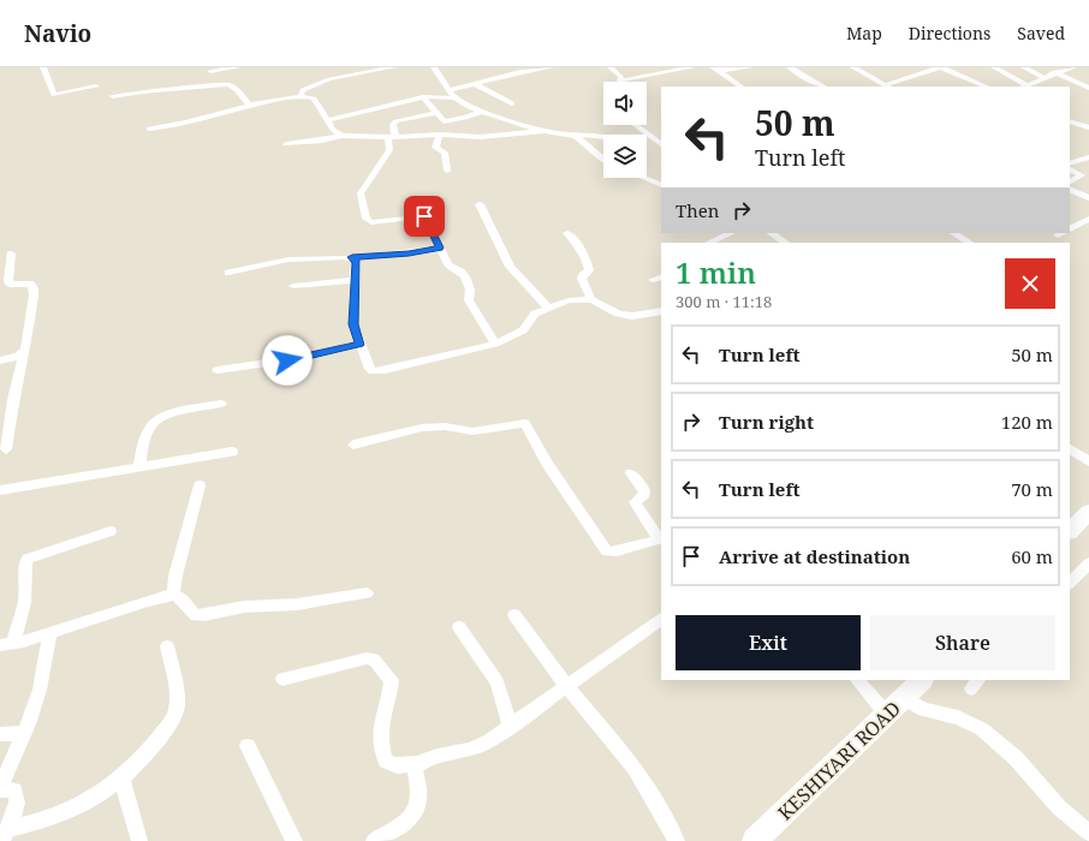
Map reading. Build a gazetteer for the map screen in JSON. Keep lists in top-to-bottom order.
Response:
{
  "streets": {
    "main road": ["KESHIYARI ROAD"]
  },
  "page": {
    "header": "Navio",
    "nav": ["Map", "Directions", "Saved"],
    "turn": ["50 m", "Turn left"],
    "then": "Then",
    "heading": ["1 min", "300 m · 11:18"],
    "list": [
      {
        "name": "Turn left",
        "value": "50 m"
      },
      {
        "name": "Turn right",
        "value": "120 m"
      },
      {
        "name": "Turn left",
        "value": "70 m"
      },
      {
        "name": "Arrive at destination",
        "value": "60 m"
      }
    ],
    "buttons": ["Exit", "Share"]
  }
}
